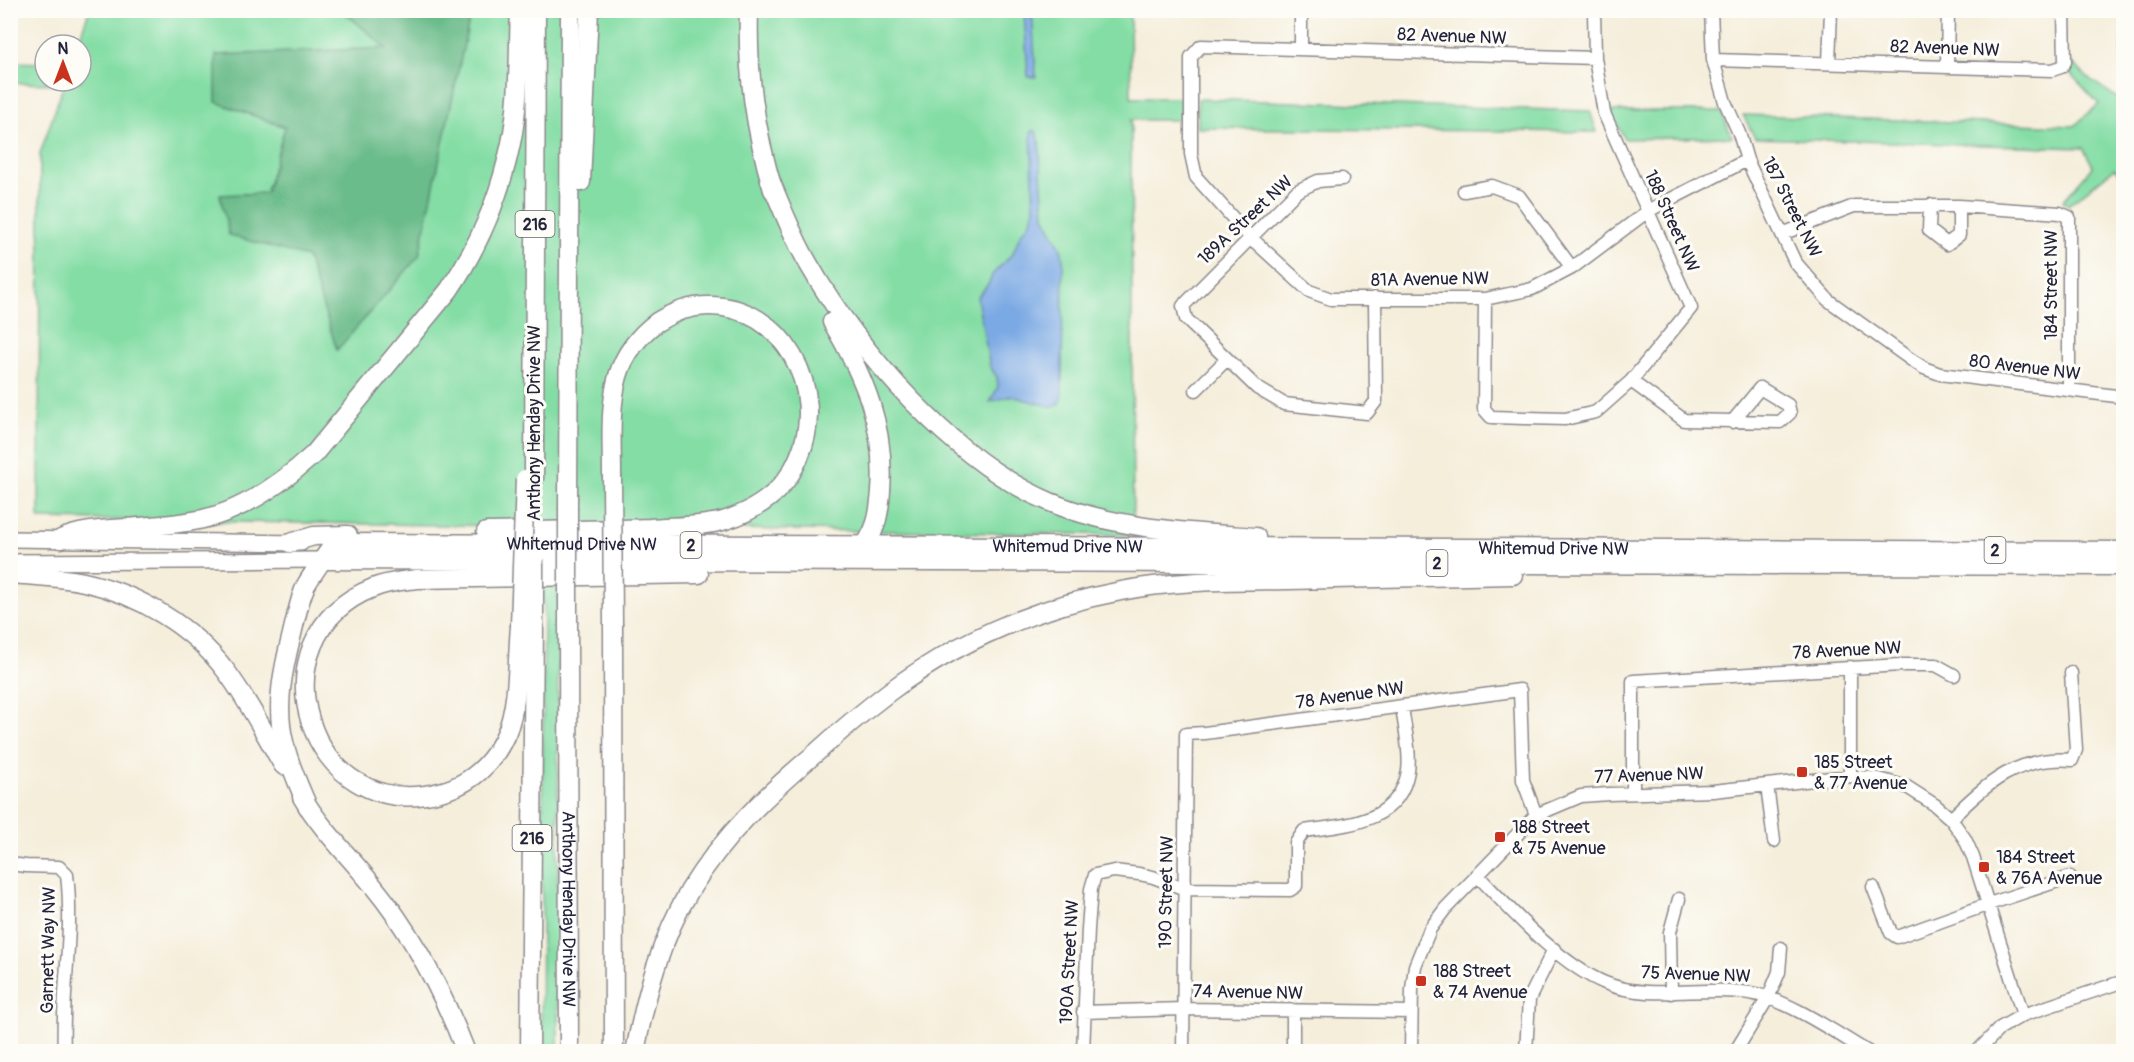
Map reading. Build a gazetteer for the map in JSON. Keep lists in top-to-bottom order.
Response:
{
  "streets": {
    "highway": [
      "216",
      "Anthony Henday Drive NW",
      "Whitemud Drive NW",
      "2"
    ],
    "street": [
      "82 Avenue NW",
      "187 Street NW",
      "189A Street NW",
      "188 Street NW",
      "81A Avenue NW",
      "184 Street NW",
      "80 Avenue NW",
      "78 Avenue NW",
      "77 Avenue NW",
      "190 Street NW",
      "Garnett Way NW",
      "190A Street NW",
      "75 Avenue NW",
      "74 Avenue NW"
    ]
  },
  "crossings": [
    ["82 Avenue NW", "187 Street NW"],
    ["82 Avenue NW", "188 Street NW"],
    ["82 Avenue NW", "81A Avenue NW"],
    ["187 Street NW", "81A Avenue NW"],
    ["187 Street NW", "80 Avenue NW"],
    ["189A Street NW", "81A Avenue NW"],
    ["188 Street NW", "81A Avenue NW"],
    ["184 Street NW", "80 Avenue NW"],
    ["78 Avenue NW", "77 Avenue NW"],
    ["78 Avenue NW", "190 Street NW"],
    ["190 Street NW", "190A Street NW"],
    ["190 Street NW", "74 Avenue NW"],
    ["190A Street NW", "74 Avenue NW"]
  ],
  "places": {
    "transit": [
      "185 Street & 77 Avenue",
      "188 Street & 75 Avenue",
      "184 Street & 76A Avenue",
      "188 Street & 74 Avenue"
    ]
  },
  "north": "top"
}
